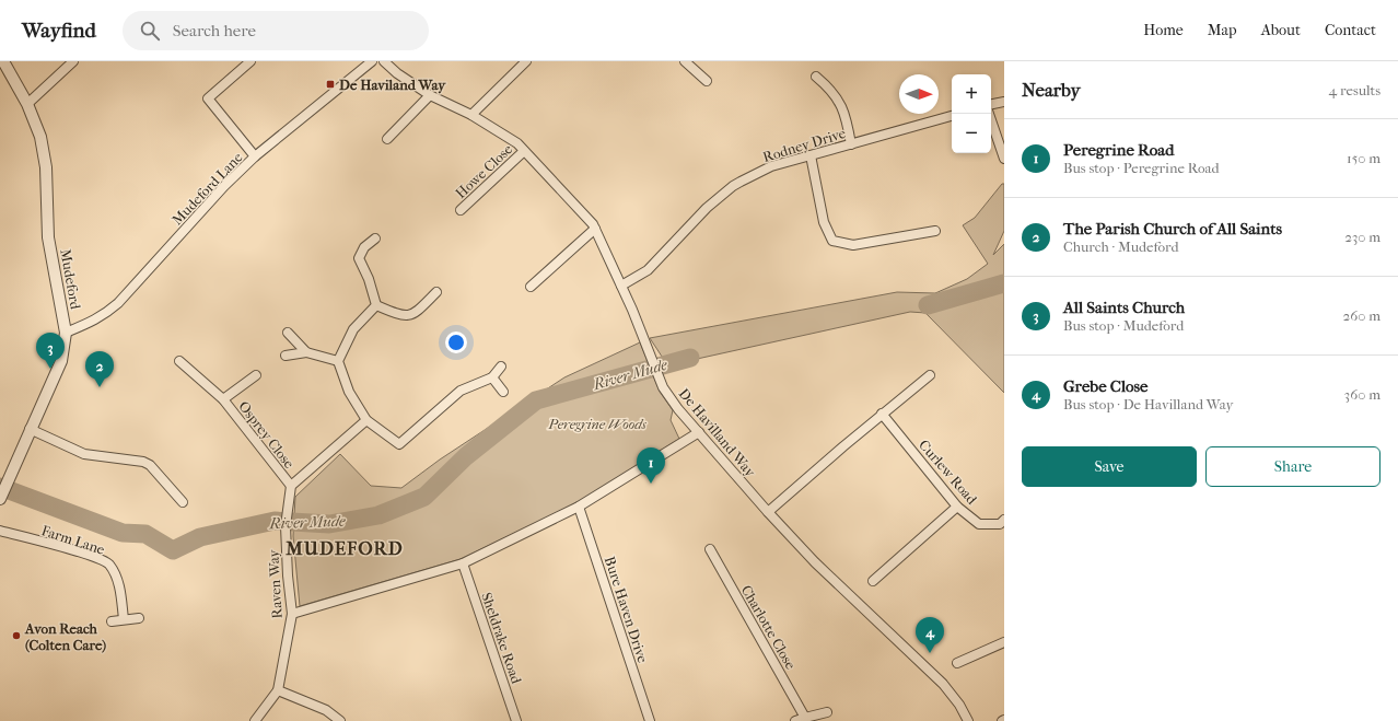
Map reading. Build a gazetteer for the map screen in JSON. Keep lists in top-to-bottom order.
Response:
{
  "streets": {
    "street": [
      "Rodney Drive",
      "Howe Close",
      "Mudeford Lane",
      "Mudeford",
      "De Havilland Way",
      "Osprey Close",
      "Curlew Road",
      "Farm Lane",
      "Raven Way",
      "Bure Haven Drive",
      "Charlotte Close",
      "Sheldrake Road"
    ]
  },
  "crossings": [
    ["Rodney Drive", "De Havilland Way"],
    ["Howe Close", "De Havilland Way"],
    ["Mudeford Lane", "Mudeford"],
    ["Osprey Close", "Raven Way"]
  ],
  "districts": ["MUDEFORD"],
  "water": ["River Mude"],
  "parks": ["Peregrine Woods"],
  "places": {
    "transit": ["De Haviland Way"],
    "other": ["Avon Reach (Colten Care)"]
  },
  "north": "right",
  "page": {
    "header": "Wayfind",
    "search": "Search here",
    "nav": [
      "Home",
      "Map",
      "About",
      "Contact"
    ],
    "heading": ["Nearby", "4 results"],
    "map_buttons": ["+", "−"],
    "list": [
      {
        "mark": "1",
        "name": "Peregrine Road",
        "note": "Bus stop · Peregrine Road",
        "value": "150 m"
      },
      {
        "mark": "2",
        "name": "The Parish Church of All Saints",
        "note": "Church · Mudeford",
        "value": "230 m"
      },
      {
        "mark": "3",
        "name": "All Saints Church",
        "note": "Bus stop · Mudeford",
        "value": "260 m"
      },
      {
        "mark": "4",
        "name": "Grebe Close",
        "note": "Bus stop · De Havilland Way",
        "value": "360 m"
      }
    ],
    "pins": [
      "3",
      "2",
      "1",
      "4"
    ],
    "buttons": ["Save", "Share"]
  }
}
